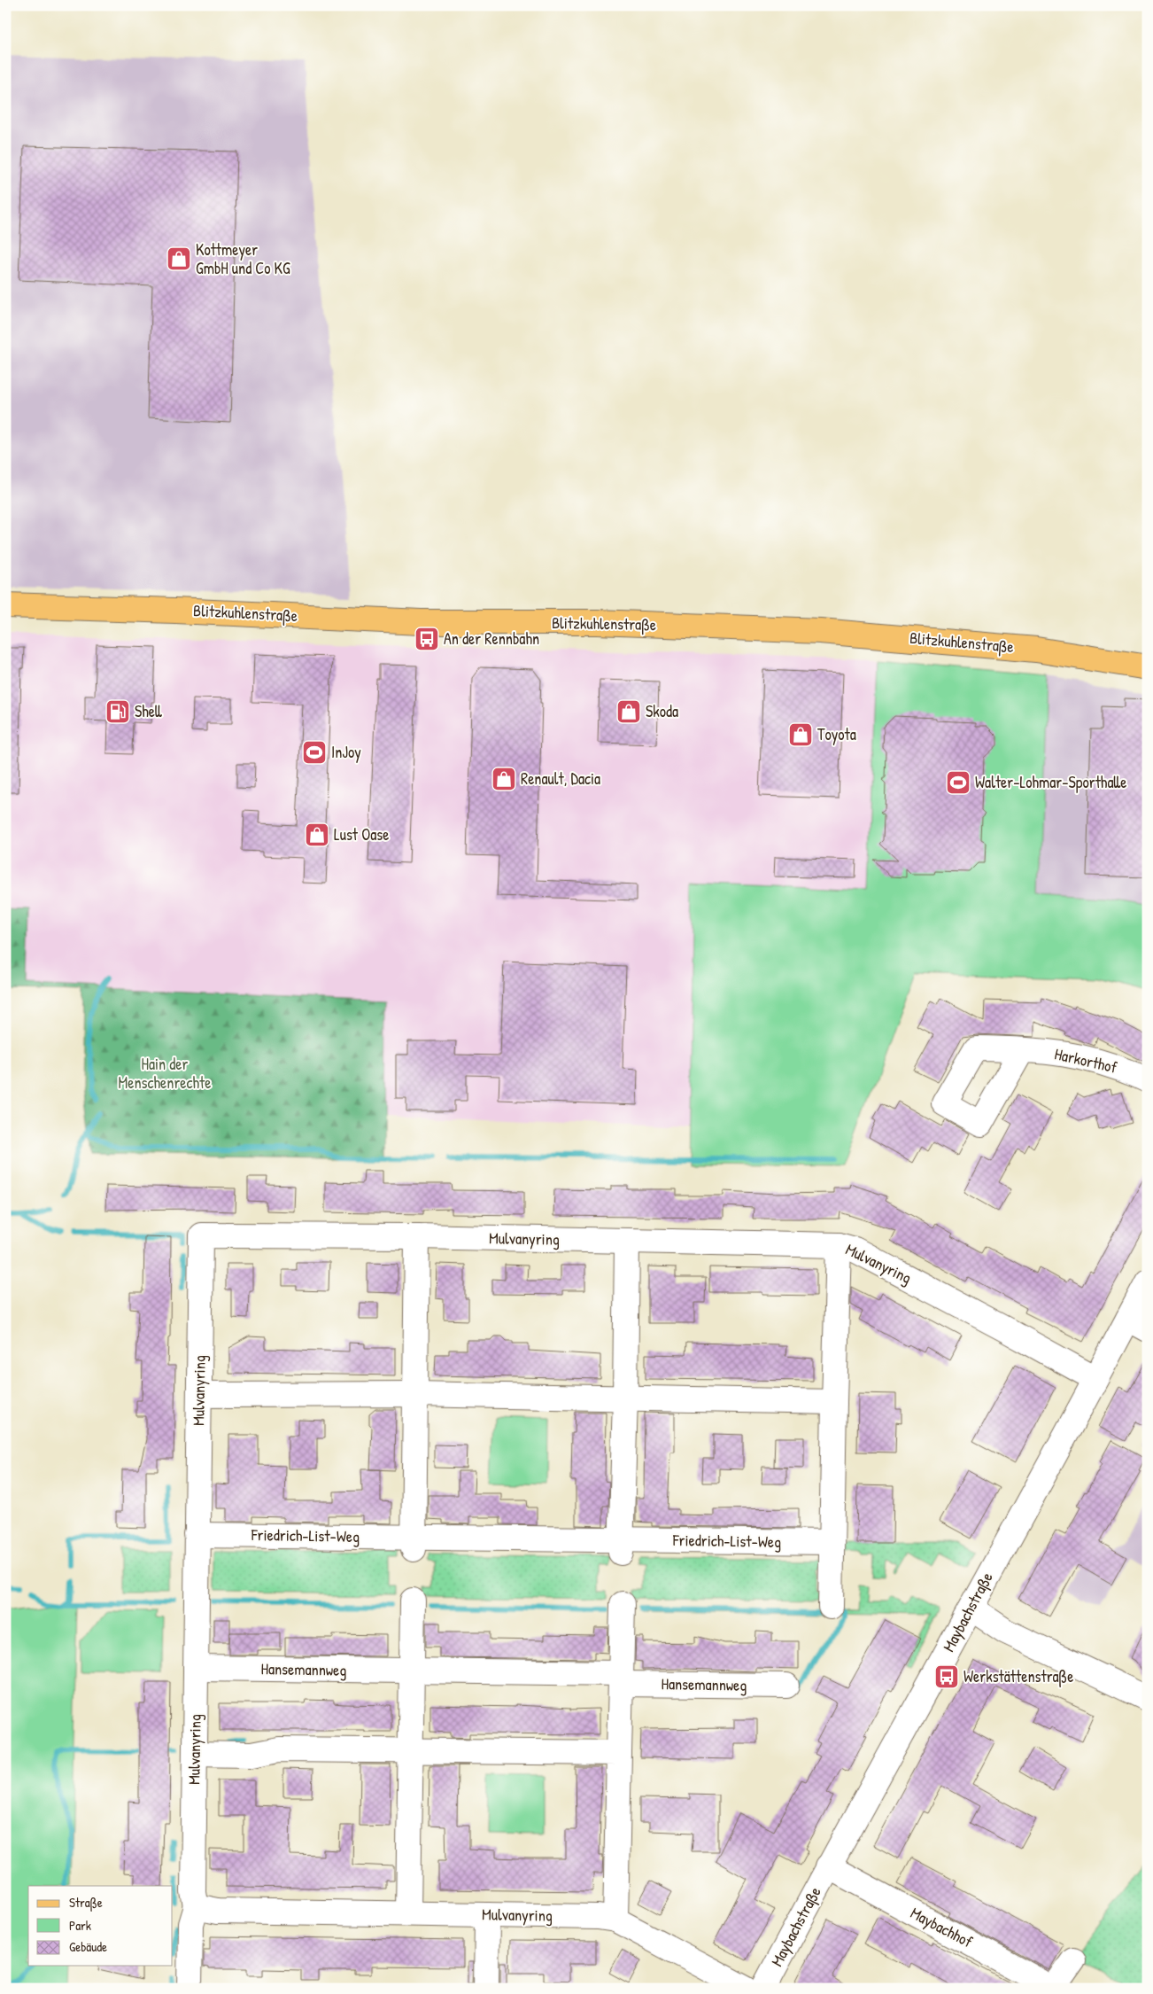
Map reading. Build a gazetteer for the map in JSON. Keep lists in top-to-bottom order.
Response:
{
  "streets": {
    "main road": ["Blitzkuhlenstraße"],
    "street": [
      "Harkorthof",
      "Mulvanyring",
      "Friedrich-List-Weg",
      "Maybachstraße",
      "Hansemannweg",
      "Maybachhof"
    ]
  },
  "crossings": [
    ["Mulvanyring", "Friedrich-List-Weg"],
    ["Mulvanyring", "Maybachstraße"],
    ["Mulvanyring", "Hansemannweg"],
    ["Maybachstraße", "Maybachhof"]
  ],
  "parks": ["Hain der Menschenrechte"],
  "places": {
    "shop": [
      "Kottmeyer GmbH und Co KG",
      "Skoda",
      "Toyota",
      "Renault, Dacia",
      "Lust Oase"
    ],
    "bus stop": ["An der Rennbahn", "Werkstättenstraße"],
    "fuel station": ["Shell"],
    "sports": ["InJoy", "Walter-Lohmar-Sporthalle"]
  },
  "legend": ["Straße", "Park", "Gebäude"]
}
